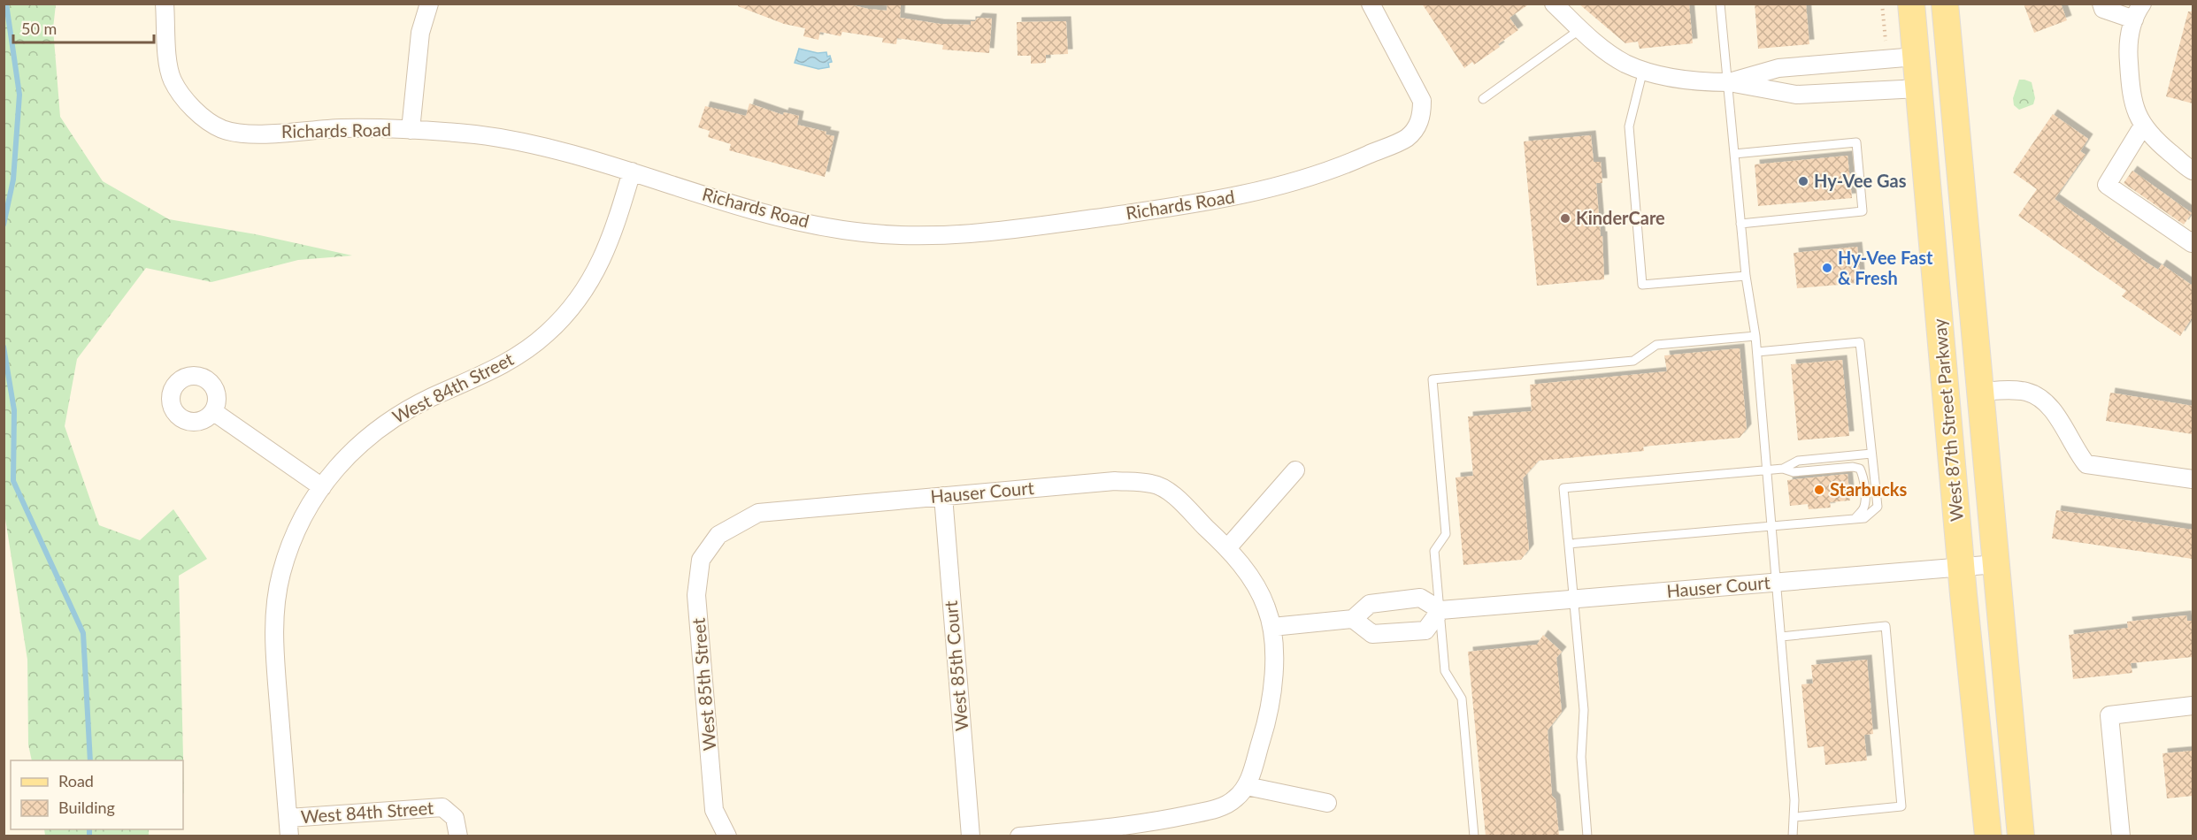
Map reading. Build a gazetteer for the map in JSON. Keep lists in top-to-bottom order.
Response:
{
  "streets": {
    "main road": ["West 87th Street Parkway"],
    "street": [
      "Richards Road",
      "West 84th Street",
      "Hauser Court",
      "West 85th Court",
      "West 85th Street"
    ]
  },
  "crossings": [
    ["Richards Road", "West 84th Street"],
    ["West 87th Street Parkway", "Hauser Court"],
    ["Hauser Court", "West 85th Court"],
    ["Hauser Court", "West 85th Street"]
  ],
  "places": [
    "Hy-Vee Gas",
    "KinderCare",
    "Hy-Vee Fast & Fresh",
    "Starbucks"
  ],
  "legend": ["Road", "Building"],
  "scale_bar": "50 m"
}
